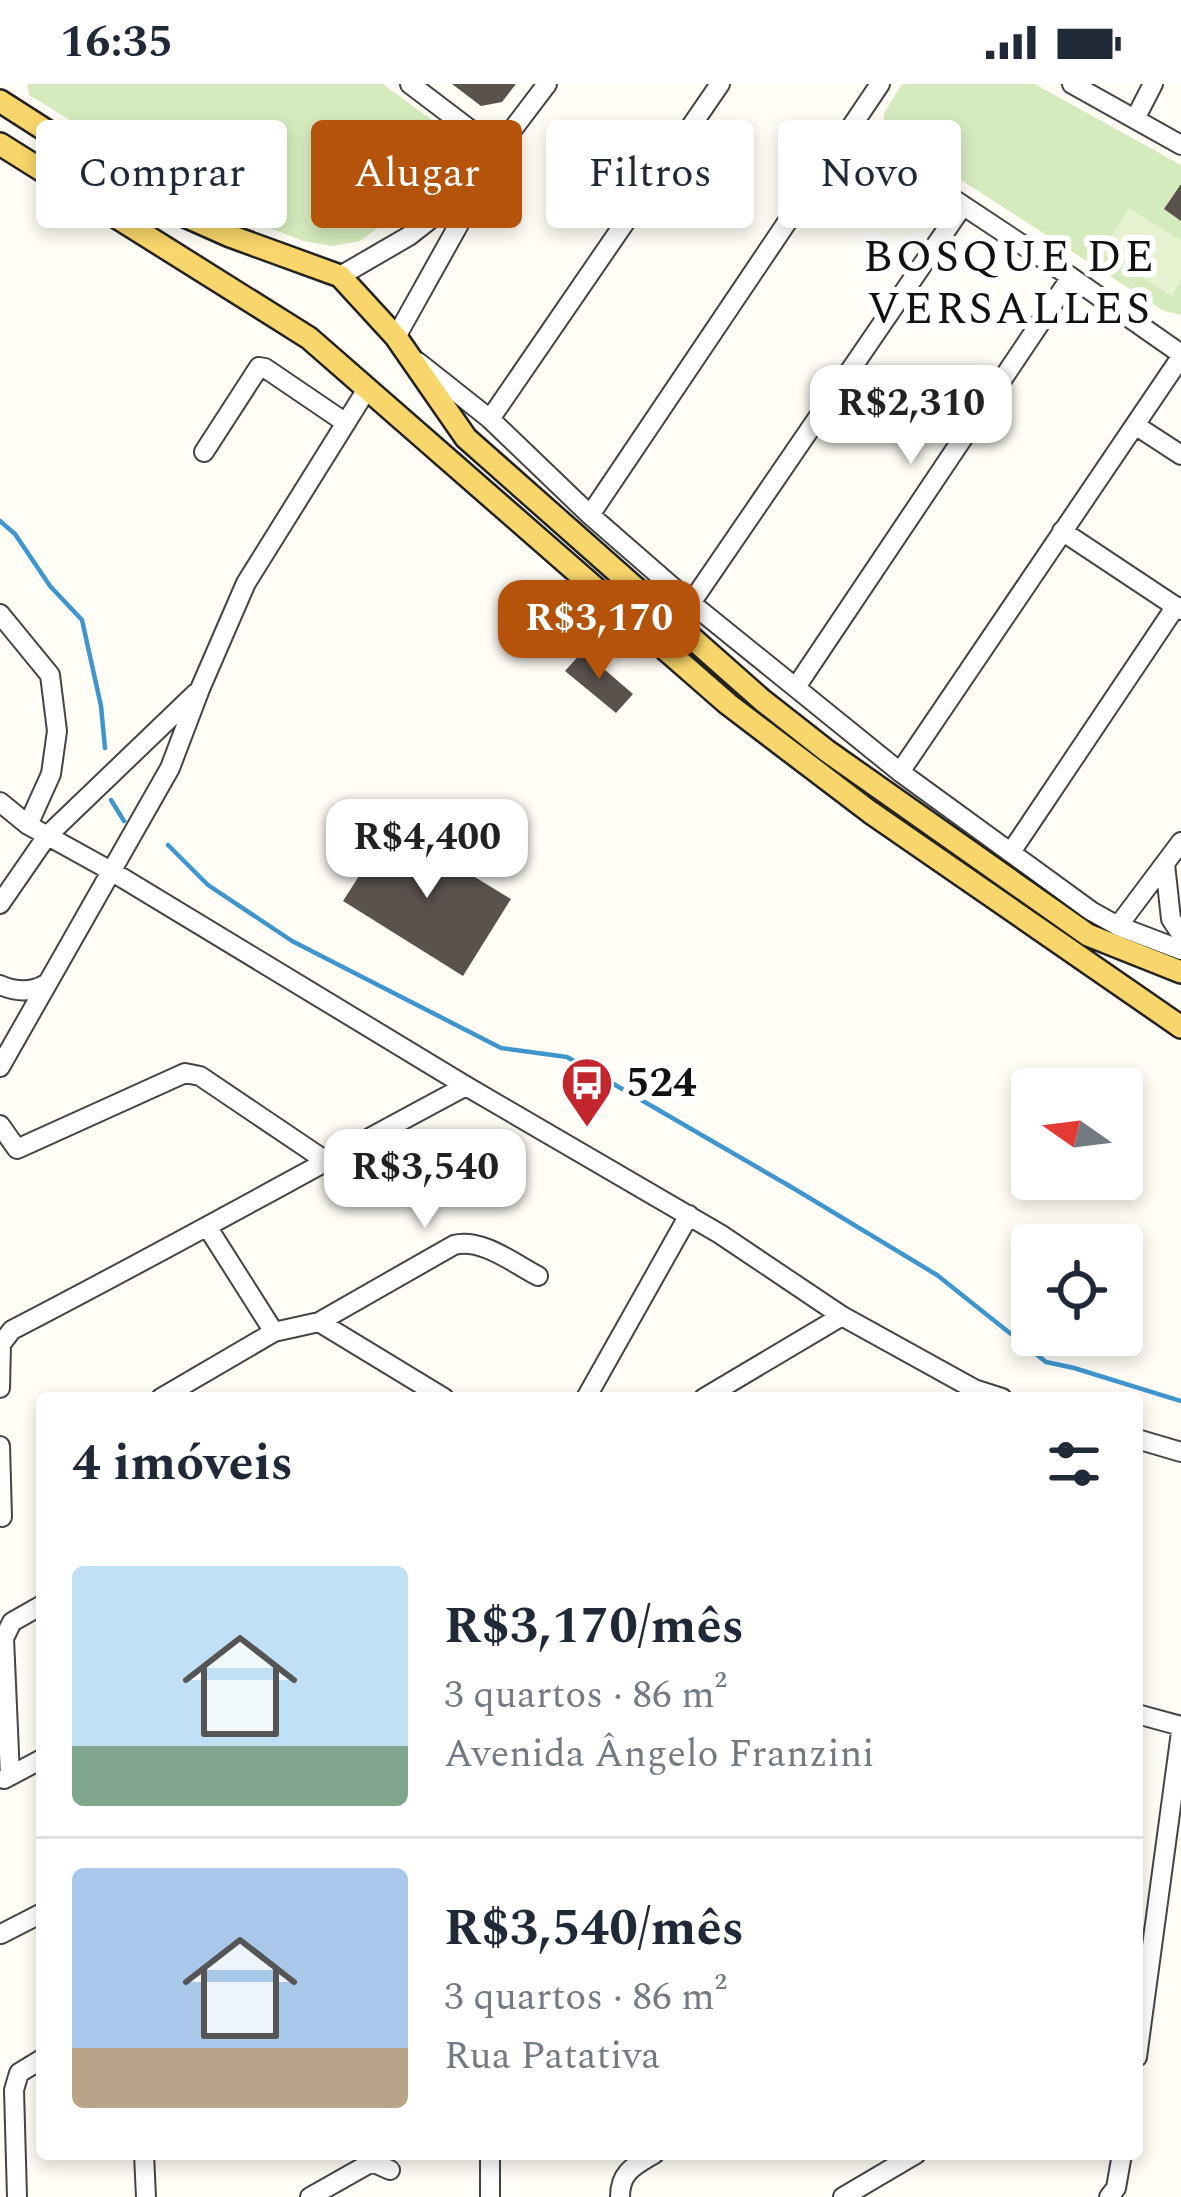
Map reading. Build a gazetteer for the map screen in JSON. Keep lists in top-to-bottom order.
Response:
{
  "districts": ["BOSQUE DE VERSALLES"],
  "places": {
    "bus stop": ["524"]
  },
  "north": "left",
  "page": {
    "status": "16:35",
    "chip": [
      "Comprar",
      "Alugar",
      "Filtros",
      "Novo"
    ],
    "price": [
      "R$2,310",
      "R$3,170",
      "R$4,400",
      "R$3,540"
    ],
    "heading": "4 imóveis",
    "list": [
      {
        "name": "R$3,170/mês",
        "note": "3 quartos · 86 m² · Avenida Ângelo Franzini"
      },
      {
        "name": "R$3,540/mês",
        "note": "3 quartos · 86 m² · Rua Patativa"
      }
    ]
  }
}
